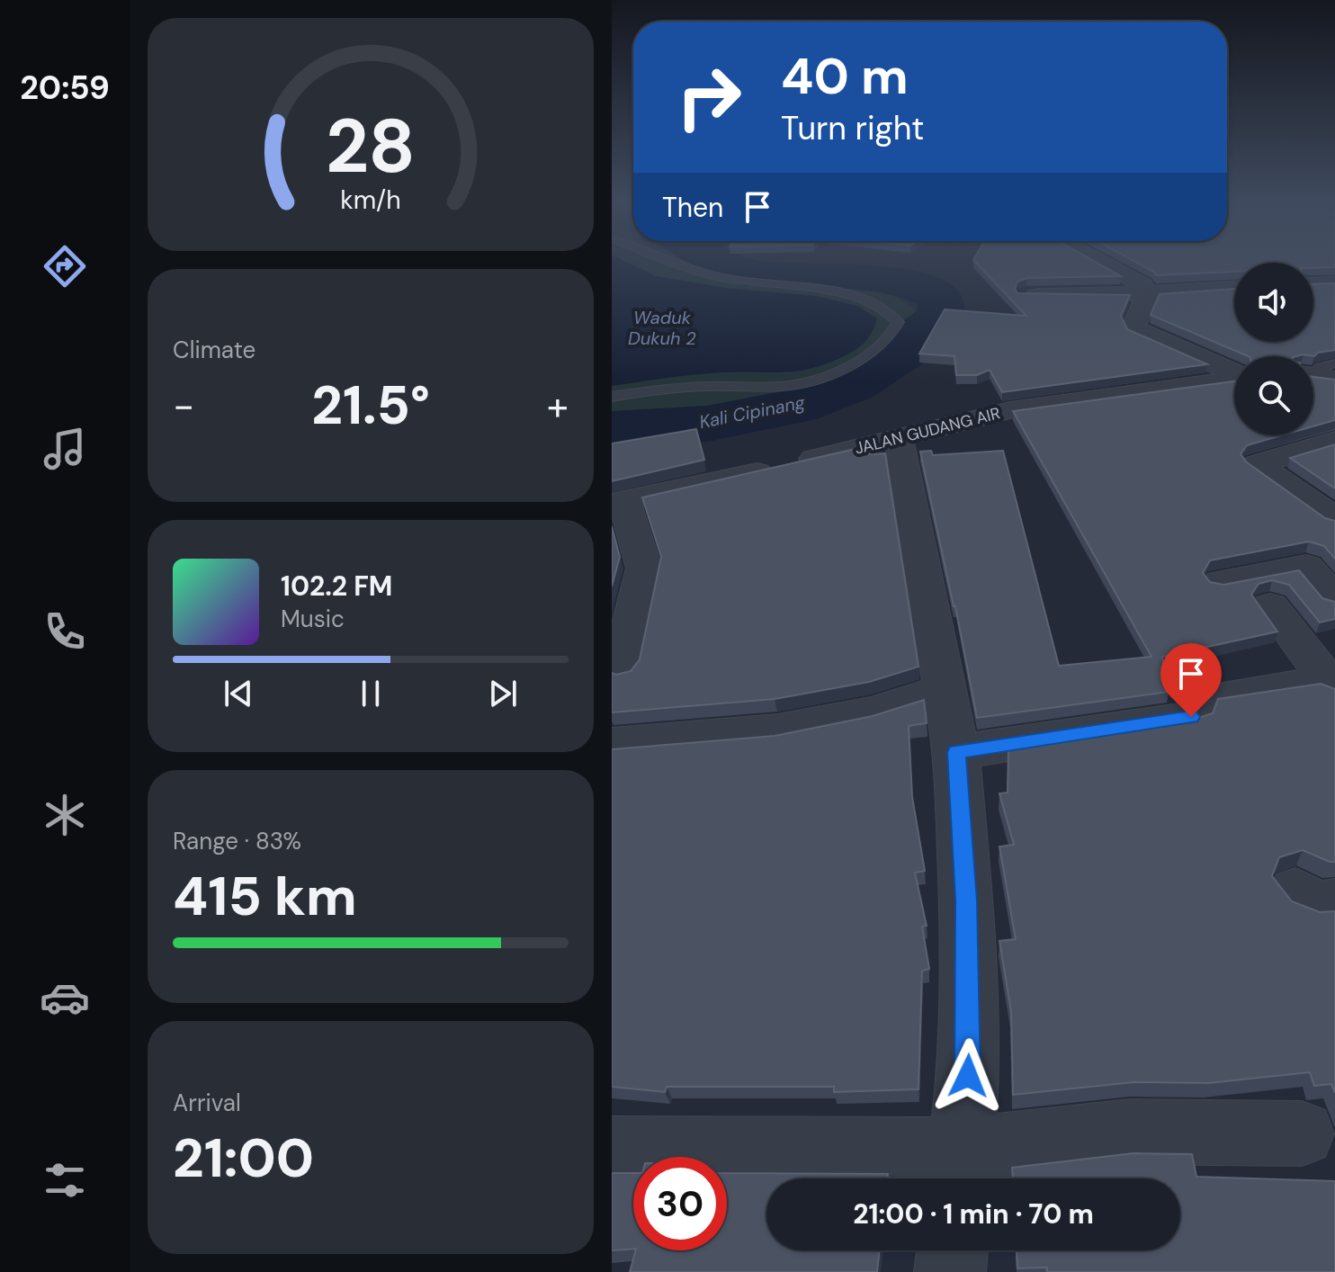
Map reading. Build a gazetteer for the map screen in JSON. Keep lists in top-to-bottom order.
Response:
{
  "streets": {
    "street": ["JALAN GUDANG AIR"]
  },
  "water": ["Waduk Dukuh 2", "Kali Cipinang"],
  "page": {
    "tabs": "20:59",
    "turn": ["40 m", "Turn right"],
    "then": "Then",
    "tile": [
      "Climate",
      ["Range · 83%", "415 km"],
      ["Arrival", "21:00"]
    ],
    "heat": ["−", "21.5°", "+"],
    "song": ["102.2 FM", "Music"],
    "limit": "30",
    "trip": "21:00 · 1 min · 70 m",
    "gauge": ["28", "km/h"]
  }
}
